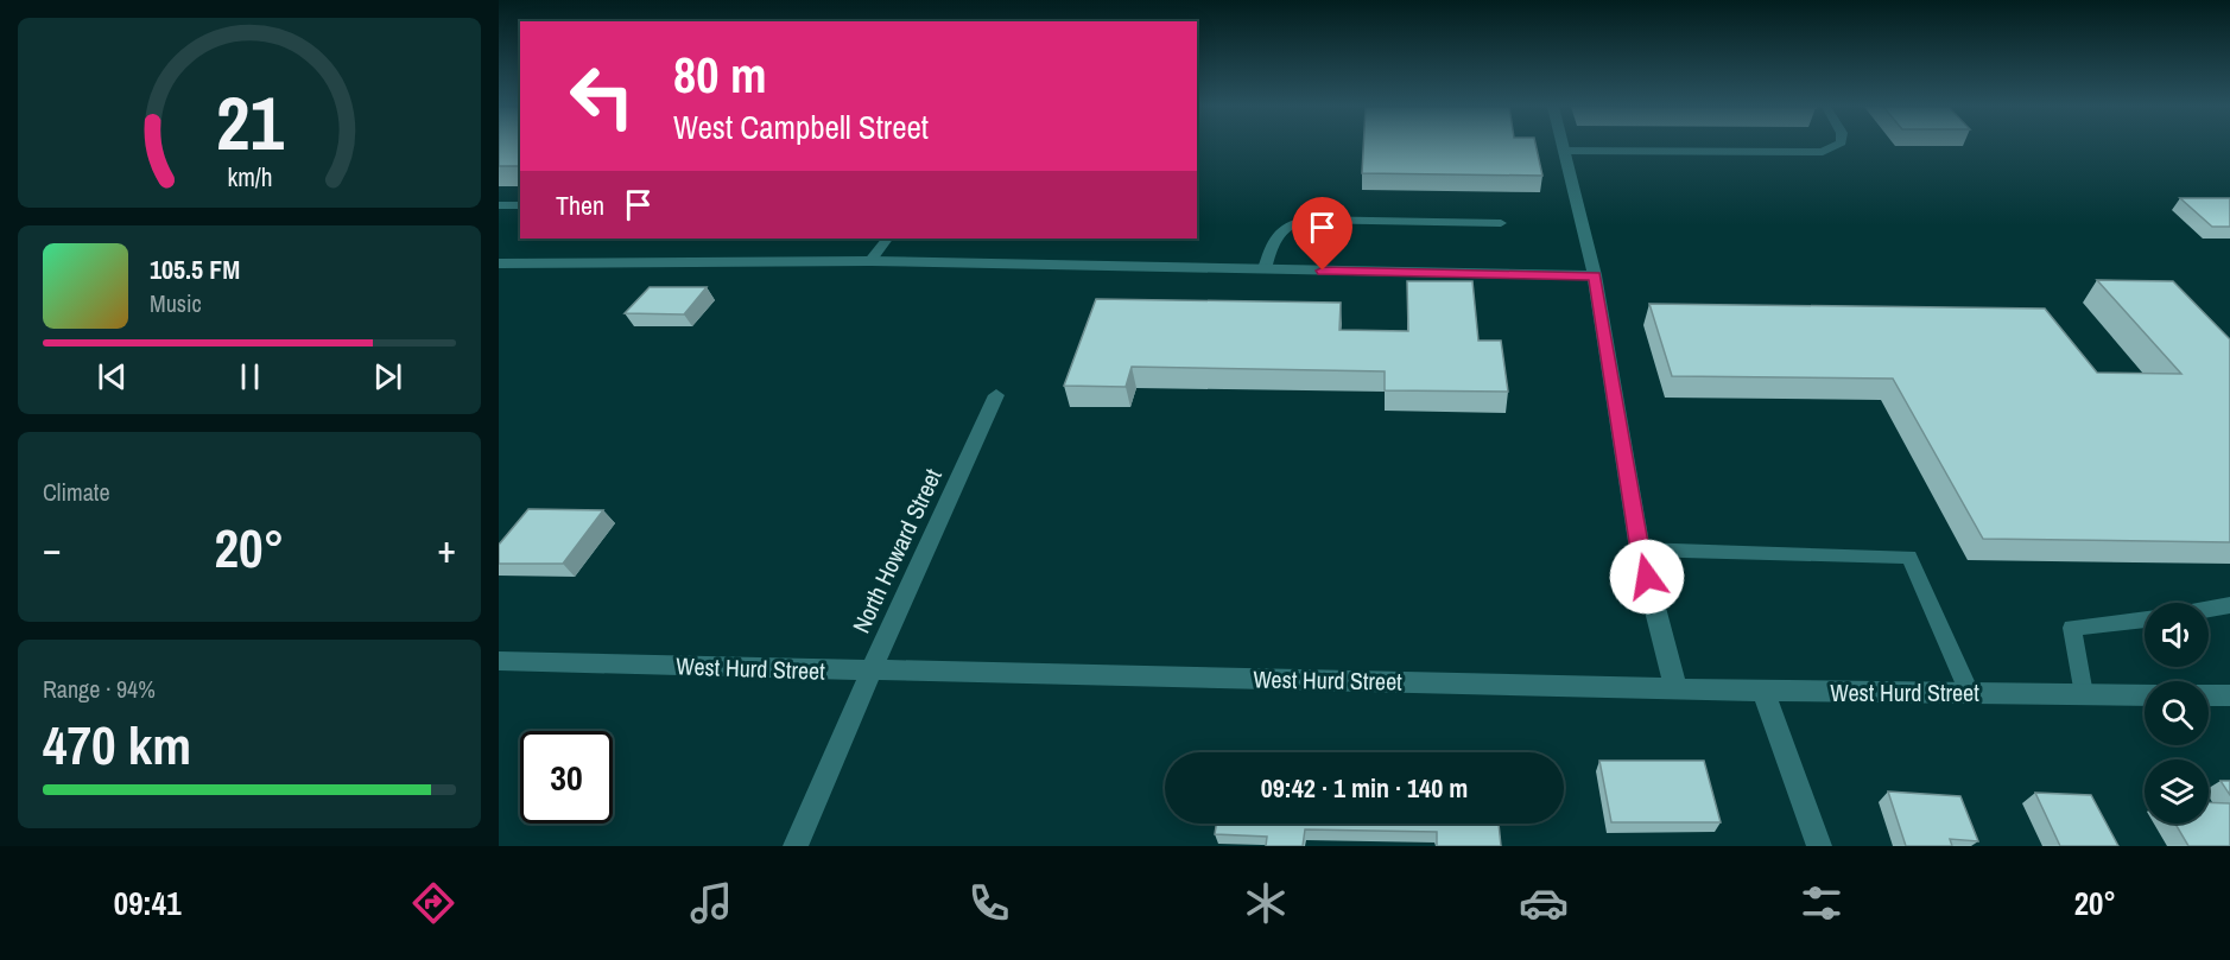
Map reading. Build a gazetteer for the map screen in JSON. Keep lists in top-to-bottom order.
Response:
{
  "streets": {
    "street": ["North Howard Street", "West Hurd Street"]
  },
  "crossings": [
    ["North Howard Street", "West Hurd Street"]
  ],
  "page": {
    "turn": ["80 m", "West Campbell Street"],
    "then": "Then",
    "song": ["105.5 FM", "Music"],
    "tile": [
      "Climate",
      ["Range · 94%", "470 km"]
    ],
    "heat": ["−", "20°", "+"],
    "limit": "30",
    "trip": "09:42 · 1 min · 140 m",
    "tabs": ["09:41", "20°"],
    "gauge": ["21", "km/h"]
  }
}
